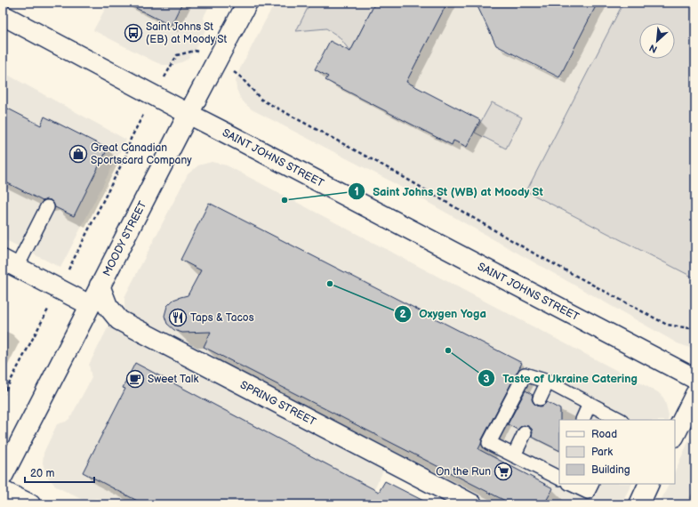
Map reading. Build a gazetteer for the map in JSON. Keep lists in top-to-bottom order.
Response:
{
  "streets": {
    "main road": ["SAINT JOHNS STREET", "MOODY STREET", "SPRING STREET"]
  },
  "crossings": [
    ["SAINT JOHNS STREET", "MOODY STREET"],
    ["MOODY STREET", "SPRING STREET"]
  ],
  "places": {
    "bus stop": ["Saint Johns St (EB) at Moody St"],
    "shop": ["Great Canadian Sportscard Company"],
    "other": ["Saint Johns St (WB) at Moody St", "Oxygen Yoga", "Taste of Ukraine Catering"],
    "restaurant": ["Taps & Tacos"],
    "cafe": ["Sweet Talk"],
    "supermarket": ["On the Run"]
  },
  "legend": ["Road", "Park", "Building"],
  "scale_bar": "20 m",
  "north": "bottom left"
}
